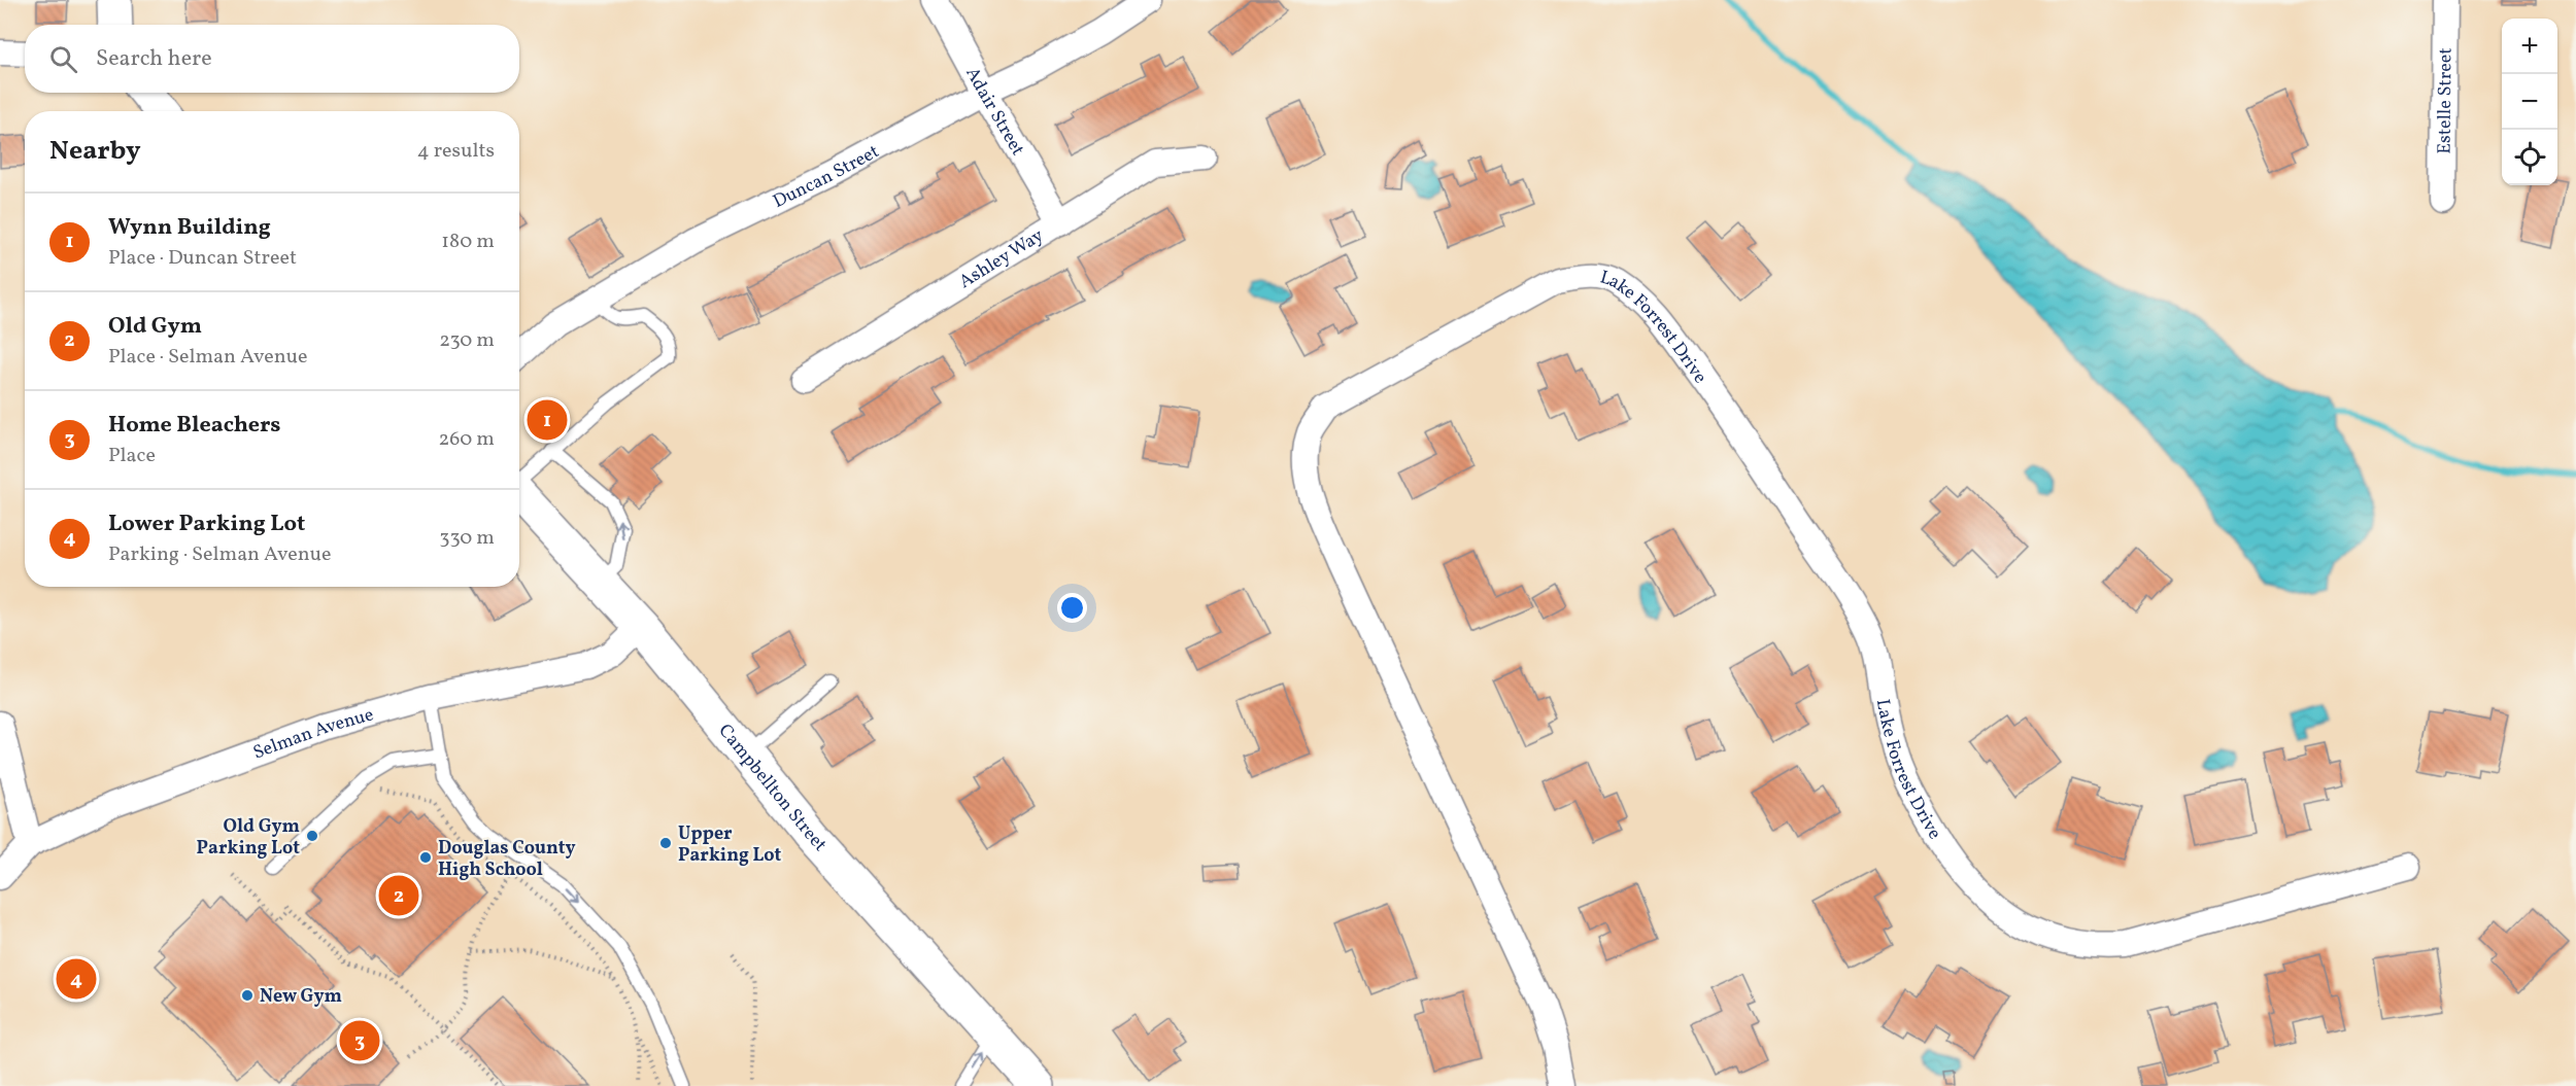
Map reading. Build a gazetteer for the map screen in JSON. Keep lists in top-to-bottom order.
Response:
{
  "streets": {
    "main road": ["Campbellton Street"],
    "street": [
      "Estelle Street",
      "Adair Street",
      "Duncan Street",
      "Ashley Way",
      "Lake Forrest Drive",
      "Selman Avenue"
    ]
  },
  "crossings": [
    ["Adair Street", "Duncan Street"],
    ["Adair Street", "Ashley Way"],
    ["Selman Avenue", "Campbellton Street"]
  ],
  "places": [
    "Old Gym Parking Lot",
    "Upper Parking Lot",
    "Douglas County High School",
    "New Gym"
  ],
  "page": {
    "map_buttons": ["+", "−"],
    "search": "Search here",
    "heading": ["Nearby", "4 results"],
    "list": [
      {
        "mark": "1",
        "name": "Wynn Building",
        "note": "Place · Duncan Street",
        "value": "180 m"
      },
      {
        "mark": "2",
        "name": "Old Gym",
        "note": "Place · Selman Avenue",
        "value": "230 m"
      },
      {
        "mark": "3",
        "name": "Home Bleachers",
        "note": "Place",
        "value": "260 m"
      },
      {
        "mark": "4",
        "name": "Lower Parking Lot",
        "note": "Parking · Selman Avenue",
        "value": "330 m"
      }
    ],
    "pins": [
      "1",
      "2",
      "4",
      "3"
    ]
  }
}
